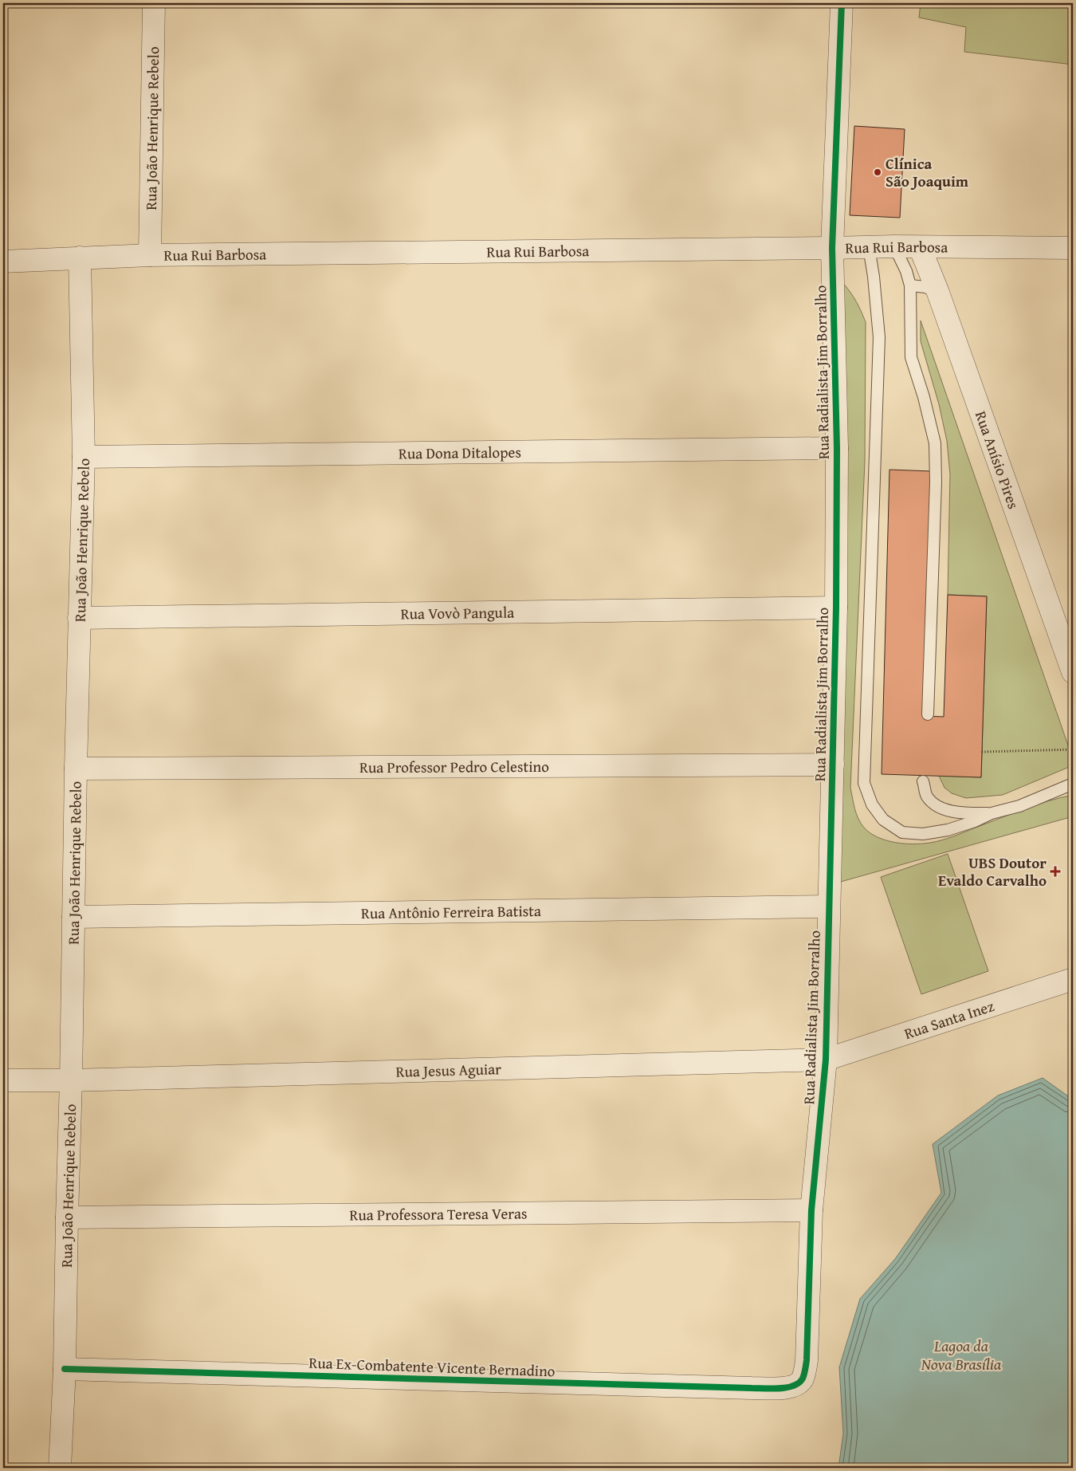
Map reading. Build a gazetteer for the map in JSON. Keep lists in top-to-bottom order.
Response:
{
  "streets": {
    "street": [
      "Rua João Henrique Rebelo",
      "Rua Rui Barbosa",
      "Rua Radialista Jim Borralho",
      "Rua Dona Ditalopes",
      "Rua Anísio Pires",
      "Rua Vovò Pangula",
      "Rua Professor Pedro Celestino",
      "Rua Antônio Ferreira Batista",
      "Rua Santa Inez",
      "Rua Jesus Aguiar",
      "Rua Professora Teresa Veras",
      "Rua Ex-Combatente Vicente Bernadino"
    ]
  },
  "crossings": [
    ["Rua João Henrique Rebelo", "Rua Rui Barbosa"],
    ["Rua João Henrique Rebelo", "Rua Dona Ditalopes"],
    ["Rua João Henrique Rebelo", "Rua Vovò Pangula"],
    ["Rua João Henrique Rebelo", "Rua Professor Pedro Celestino"],
    ["Rua João Henrique Rebelo", "Rua Antônio Ferreira Batista"],
    ["Rua João Henrique Rebelo", "Rua Jesus Aguiar"],
    ["Rua João Henrique Rebelo", "Rua Professora Teresa Veras"],
    ["Rua João Henrique Rebelo", "Rua Ex-Combatente Vicente Bernadino"],
    ["Rua Rui Barbosa", "Rua Radialista Jim Borralho"],
    ["Rua Rui Barbosa", "Rua Anísio Pires"],
    ["Rua Radialista Jim Borralho", "Rua Dona Ditalopes"],
    ["Rua Radialista Jim Borralho", "Rua Vovò Pangula"],
    ["Rua Radialista Jim Borralho", "Rua Professor Pedro Celestino"],
    ["Rua Radialista Jim Borralho", "Rua Antônio Ferreira Batista"],
    ["Rua Radialista Jim Borralho", "Rua Santa Inez"],
    ["Rua Radialista Jim Borralho", "Rua Jesus Aguiar"],
    ["Rua Radialista Jim Borralho", "Rua Professora Teresa Veras"],
    ["Rua Radialista Jim Borralho", "Rua Ex-Combatente Vicente Bernadino"],
    ["Rua Santa Inez", "Rua Jesus Aguiar"]
  ],
  "water": ["Lagoa da Nova Brasília"],
  "places": {
    "other": ["Clínica São Joaquim"],
    "health": ["UBS Doutor Evaldo Carvalho"]
  }
}
